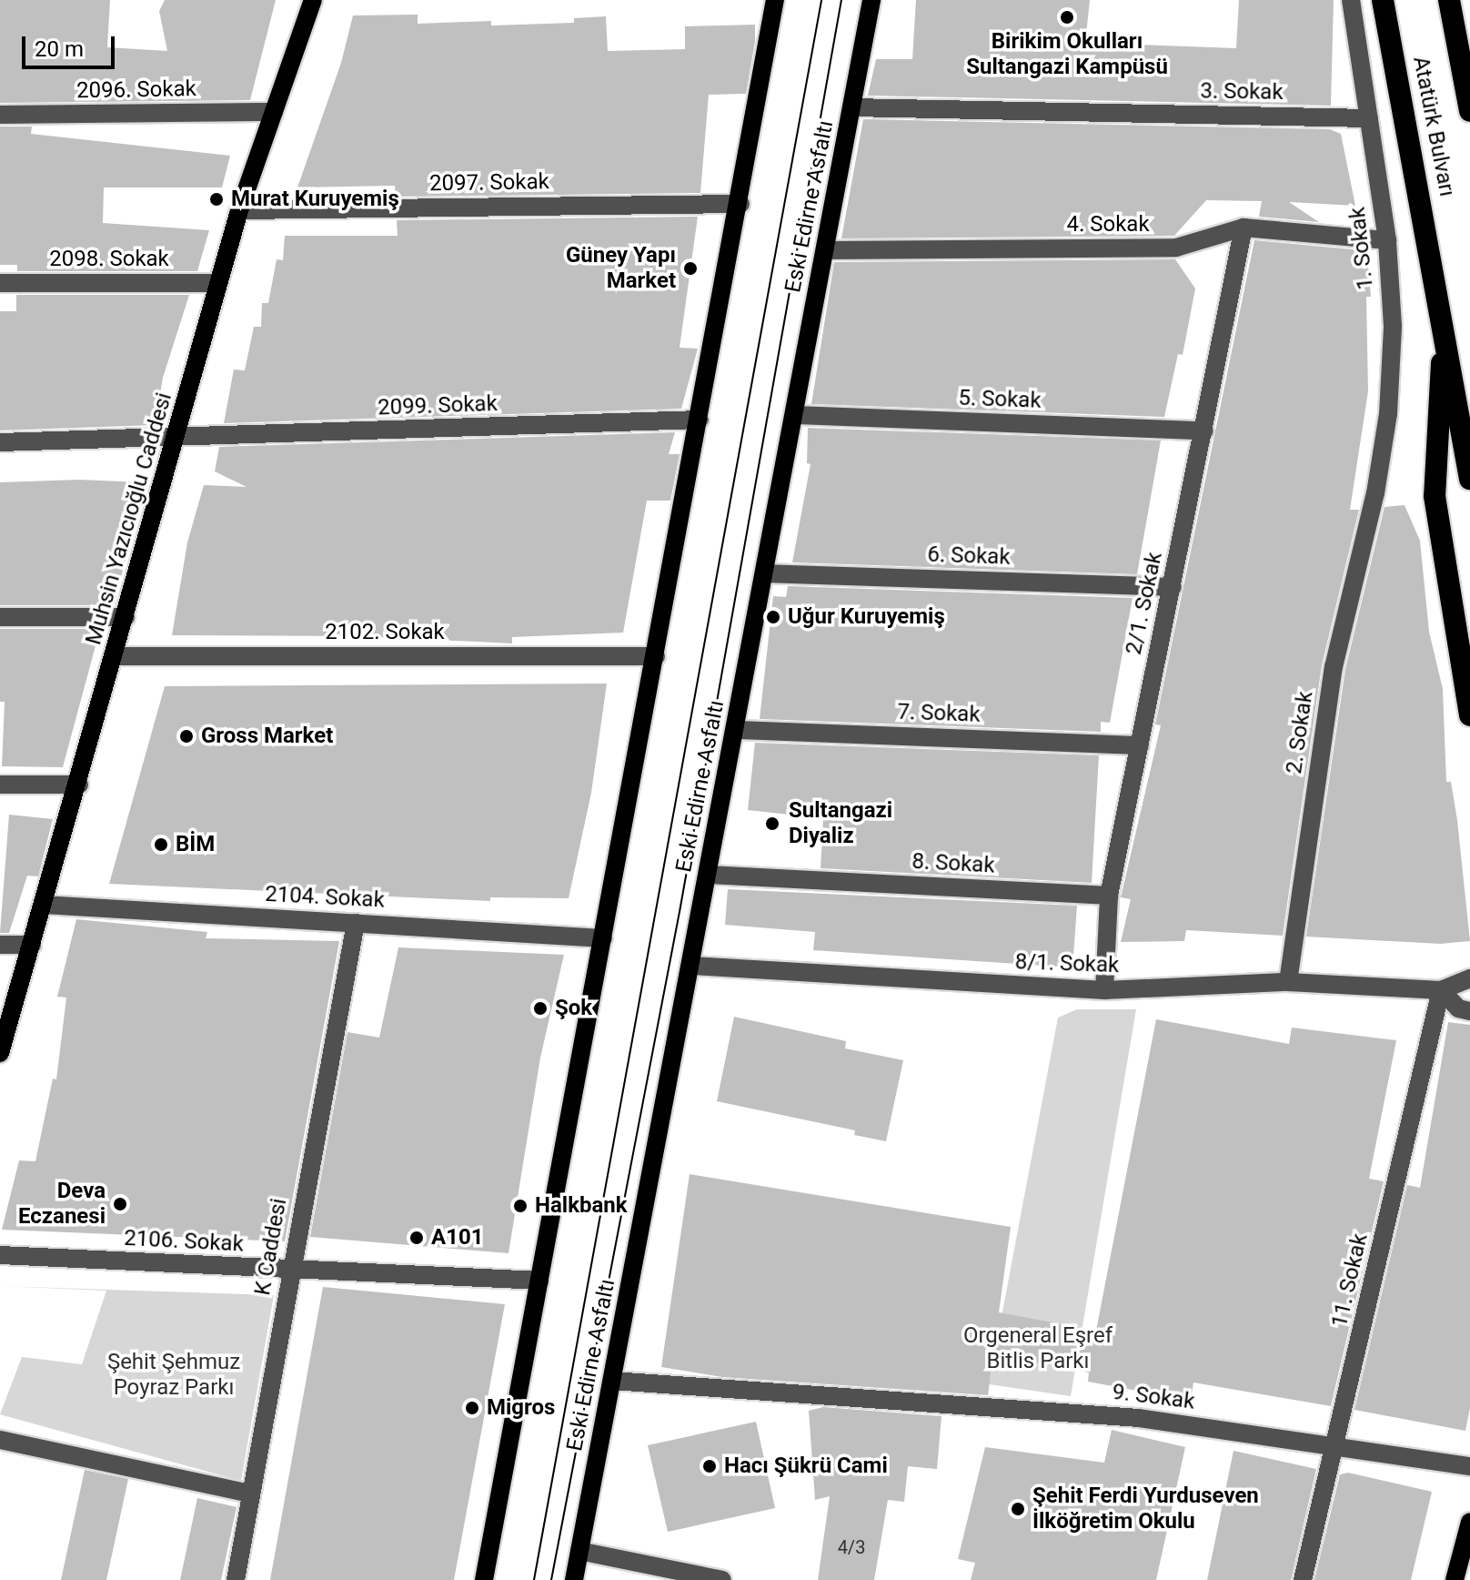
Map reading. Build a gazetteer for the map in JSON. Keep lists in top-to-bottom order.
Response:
{
  "streets": {
    "highway": ["Atatürk Bulvarı"],
    "main road": ["Eski Edirne Asfaltı", "Muhsin Yazıcıoğlu Caddesi"],
    "street": [
      "2096. Sokak",
      "3. Sokak",
      "2097. Sokak",
      "4. Sokak",
      "1. Sokak",
      "2098. Sokak",
      "5. Sokak",
      "2099. Sokak",
      "6. Sokak",
      "2/1. Sokak",
      "2102. Sokak",
      "7. Sokak",
      "2. Sokak",
      "8. Sokak",
      "2104. Sokak",
      "8/1. Sokak",
      "2106. Sokak",
      "K Caddesi",
      "11. Sokak",
      "9. Sokak"
    ]
  },
  "crossings": [
    ["2096. Sokak", "Muhsin Yazıcıoğlu Caddesi"],
    ["3. Sokak", "Eski Edirne Asfaltı"],
    ["3. Sokak", "1. Sokak"],
    ["2097. Sokak", "Muhsin Yazıcıoğlu Caddesi"],
    ["Eski Edirne Asfaltı", "4. Sokak"],
    ["Eski Edirne Asfaltı", "5. Sokak"],
    ["Eski Edirne Asfaltı", "6. Sokak"],
    ["Eski Edirne Asfaltı", "7. Sokak"],
    ["Eski Edirne Asfaltı", "8. Sokak"],
    ["Eski Edirne Asfaltı", "8/1. Sokak"],
    ["Eski Edirne Asfaltı", "9. Sokak"],
    ["4. Sokak", "1. Sokak"],
    ["4. Sokak", "2/1. Sokak"],
    ["1. Sokak", "2. Sokak"],
    ["2098. Sokak", "Muhsin Yazıcıoğlu Caddesi"],
    ["5. Sokak", "2/1. Sokak"],
    ["2099. Sokak", "Muhsin Yazıcıoğlu Caddesi"],
    ["Muhsin Yazıcıoğlu Caddesi", "2102. Sokak"],
    ["Muhsin Yazıcıoğlu Caddesi", "2104. Sokak"],
    ["6. Sokak", "2/1. Sokak"],
    ["2/1. Sokak", "7. Sokak"],
    ["2/1. Sokak", "8. Sokak"],
    ["2/1. Sokak", "8/1. Sokak"],
    ["2. Sokak", "8/1. Sokak"],
    ["2104. Sokak", "K Caddesi"],
    ["8/1. Sokak", "11. Sokak"],
    ["2106. Sokak", "K Caddesi"],
    ["11. Sokak", "9. Sokak"]
  ],
  "parks": ["Orgeneral Eşref Bitlis Parkı", "Şehit Şehmuz Poyraz Parkı"],
  "places": [
    "Birikim Okulları Sultangazi Kampüsü",
    "Murat Kuruyemiş",
    "Güney Yapı Market",
    "Uğur Kuruyemiş",
    "Gross Market",
    "Sultangazi Diyaliz",
    "BİM",
    "Şok",
    "Deva Eczanesi",
    "Halkbank",
    "A101",
    "Migros",
    "Hacı Şükrü Cami",
    "Şehit Ferdi Yurduseven İlköğretim Okulu"
  ],
  "house_numbers": ["4/3"],
  "scale_bar": "20 m"
}
